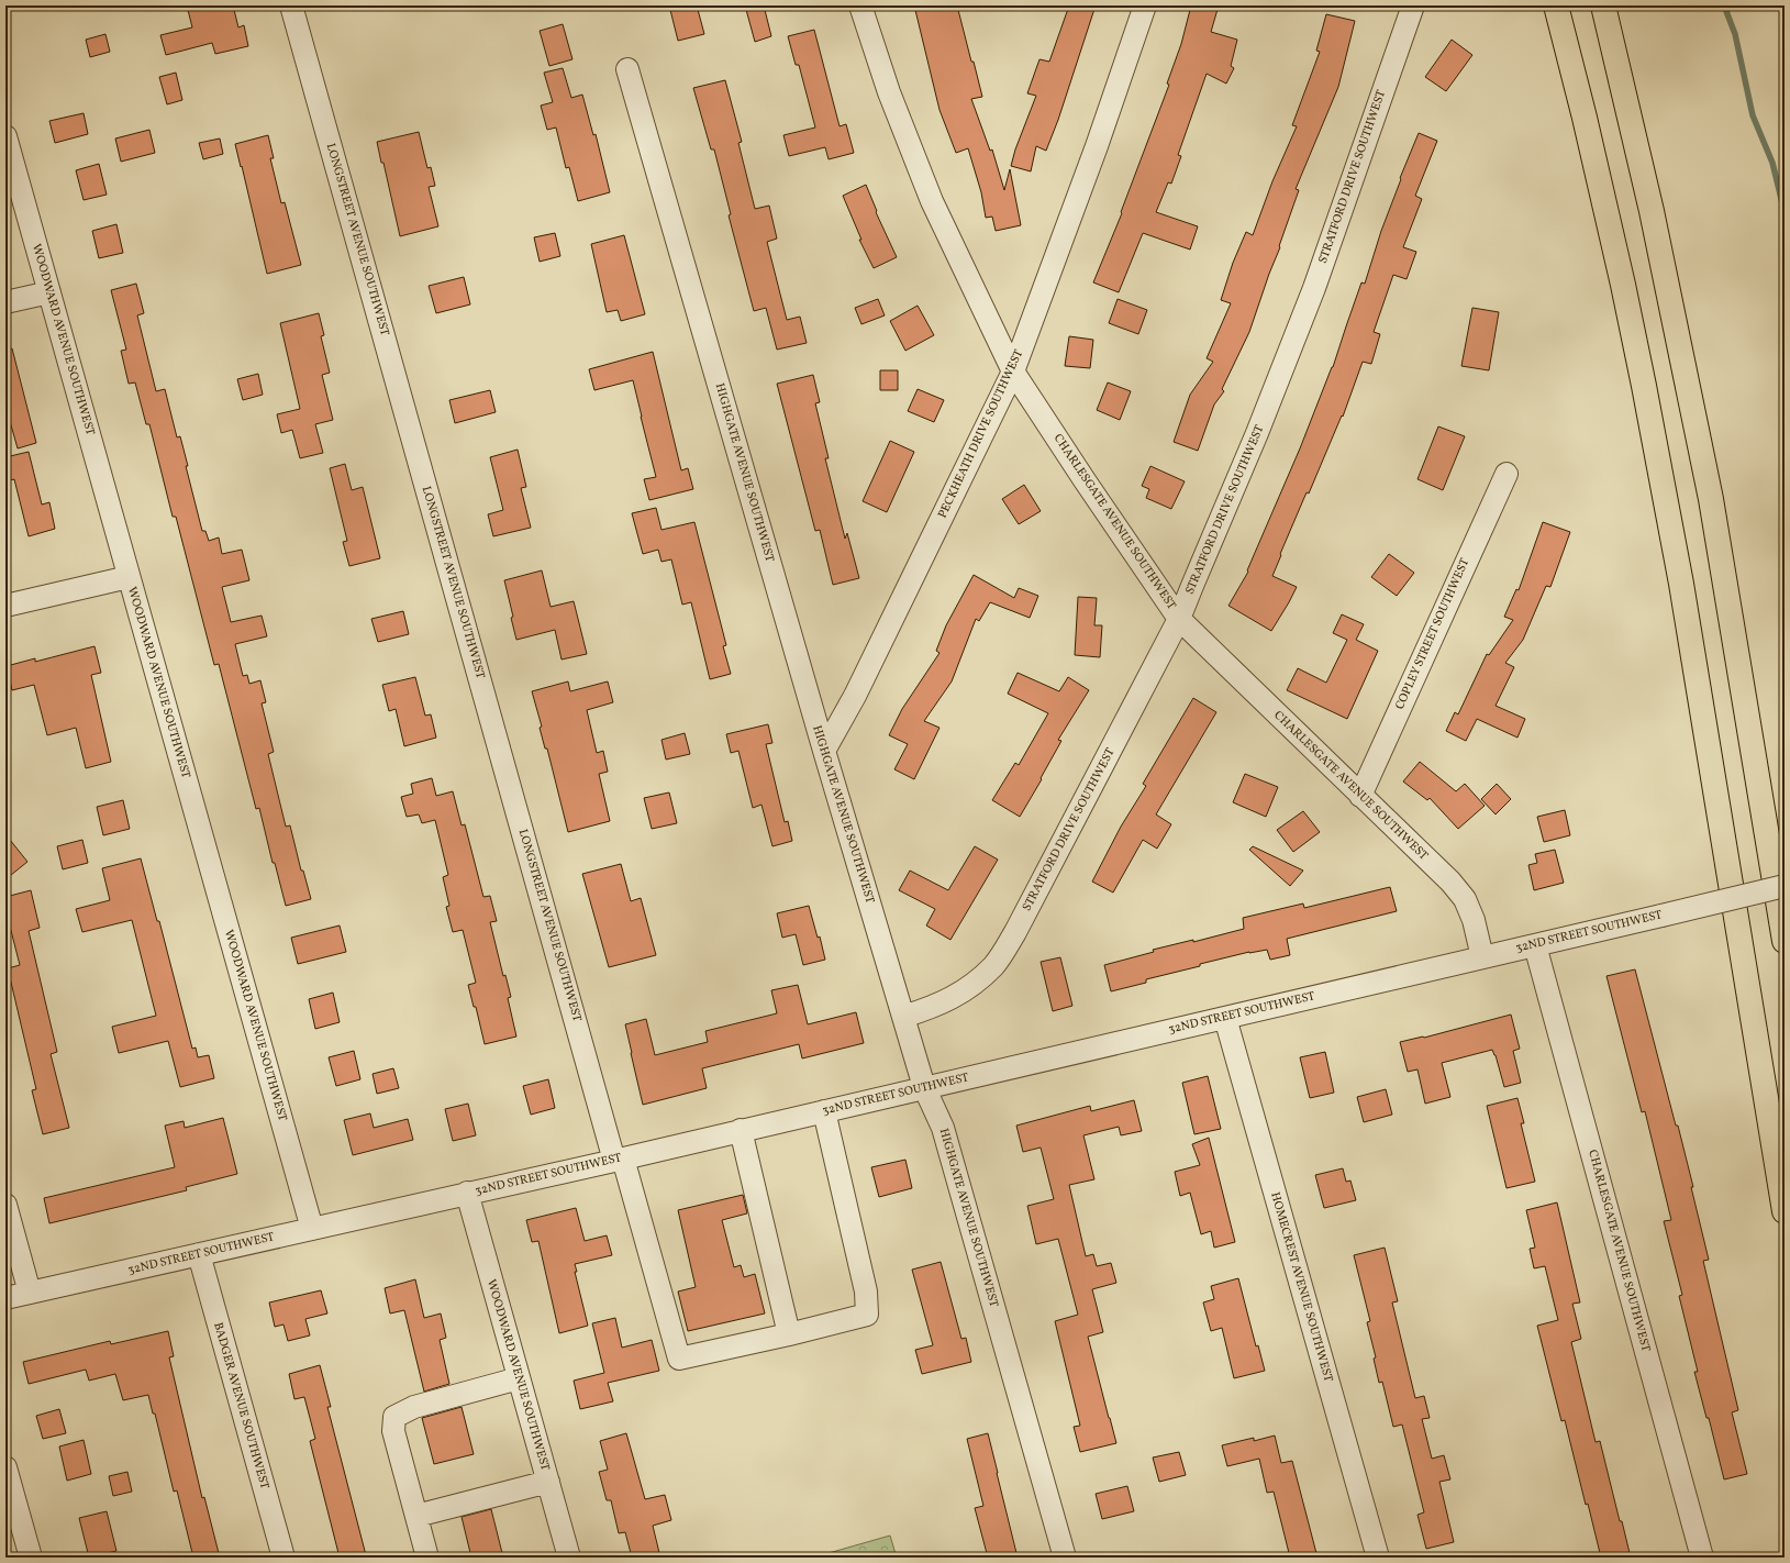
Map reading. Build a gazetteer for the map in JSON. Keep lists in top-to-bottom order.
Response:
{
  "streets": {
    "street": [
      "STRATFORD DRIVE SOUTHWEST",
      "LONGSTREET AVENUE SOUTHWEST",
      "WOODWARD AVENUE SOUTHWEST",
      "PECKHEATH DRIVE SOUTHWEST",
      "HIGHGATE AVENUE SOUTHWEST",
      "CHARLESGATE AVENUE SOUTHWEST",
      "COPLEY STREET SOUTHWEST",
      "32ND STREET SOUTHWEST",
      "HOMECREST AVENUE SOUTHWEST",
      "BADGER AVENUE SOUTHWEST"
    ]
  },
  "crossings": [
    ["STRATFORD DRIVE SOUTHWEST", "HIGHGATE AVENUE SOUTHWEST"],
    ["STRATFORD DRIVE SOUTHWEST", "CHARLESGATE AVENUE SOUTHWEST"],
    ["LONGSTREET AVENUE SOUTHWEST", "32ND STREET SOUTHWEST"],
    ["WOODWARD AVENUE SOUTHWEST", "32ND STREET SOUTHWEST"],
    ["PECKHEATH DRIVE SOUTHWEST", "HIGHGATE AVENUE SOUTHWEST"],
    ["PECKHEATH DRIVE SOUTHWEST", "CHARLESGATE AVENUE SOUTHWEST"],
    ["HIGHGATE AVENUE SOUTHWEST", "32ND STREET SOUTHWEST"],
    ["CHARLESGATE AVENUE SOUTHWEST", "COPLEY STREET SOUTHWEST"],
    ["CHARLESGATE AVENUE SOUTHWEST", "32ND STREET SOUTHWEST"],
    ["32ND STREET SOUTHWEST", "HOMECREST AVENUE SOUTHWEST"],
    ["32ND STREET SOUTHWEST", "BADGER AVENUE SOUTHWEST"]
  ]
}
